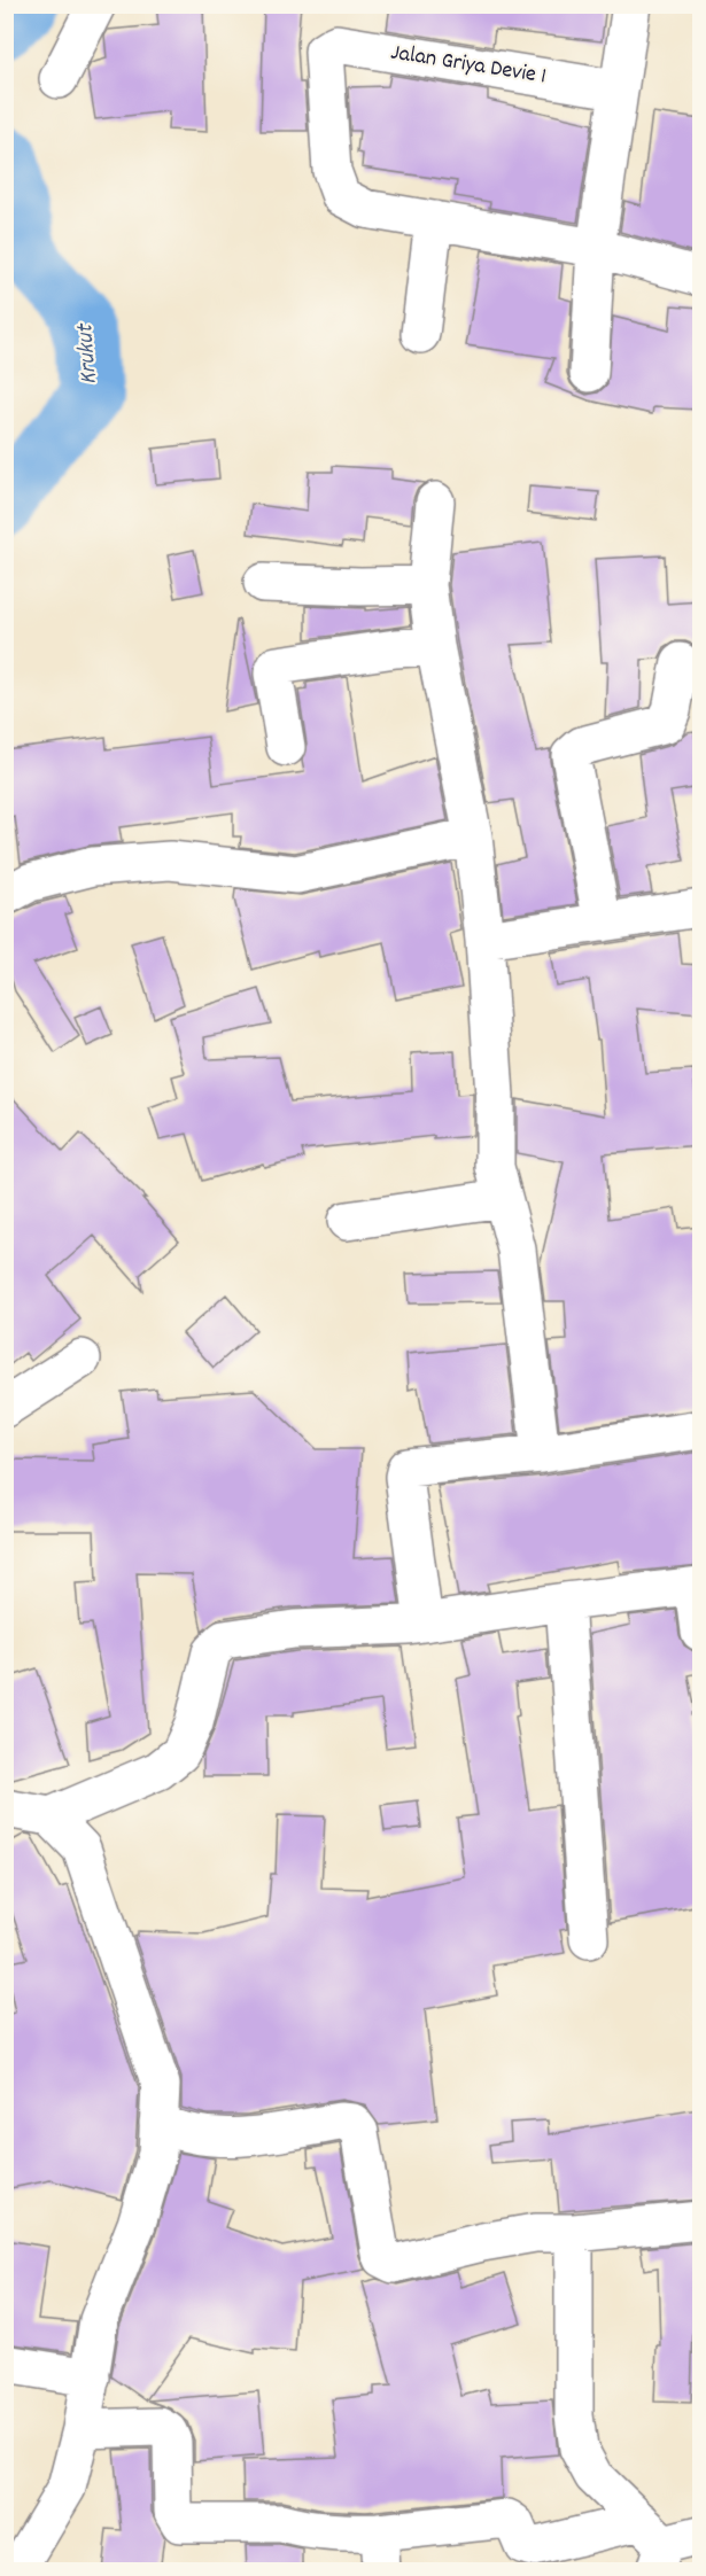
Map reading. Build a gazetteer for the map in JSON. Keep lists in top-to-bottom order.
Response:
{
  "streets": {
    "street": ["Jalan Griya Devie 1"]
  },
  "water": ["Krukut"]
}
